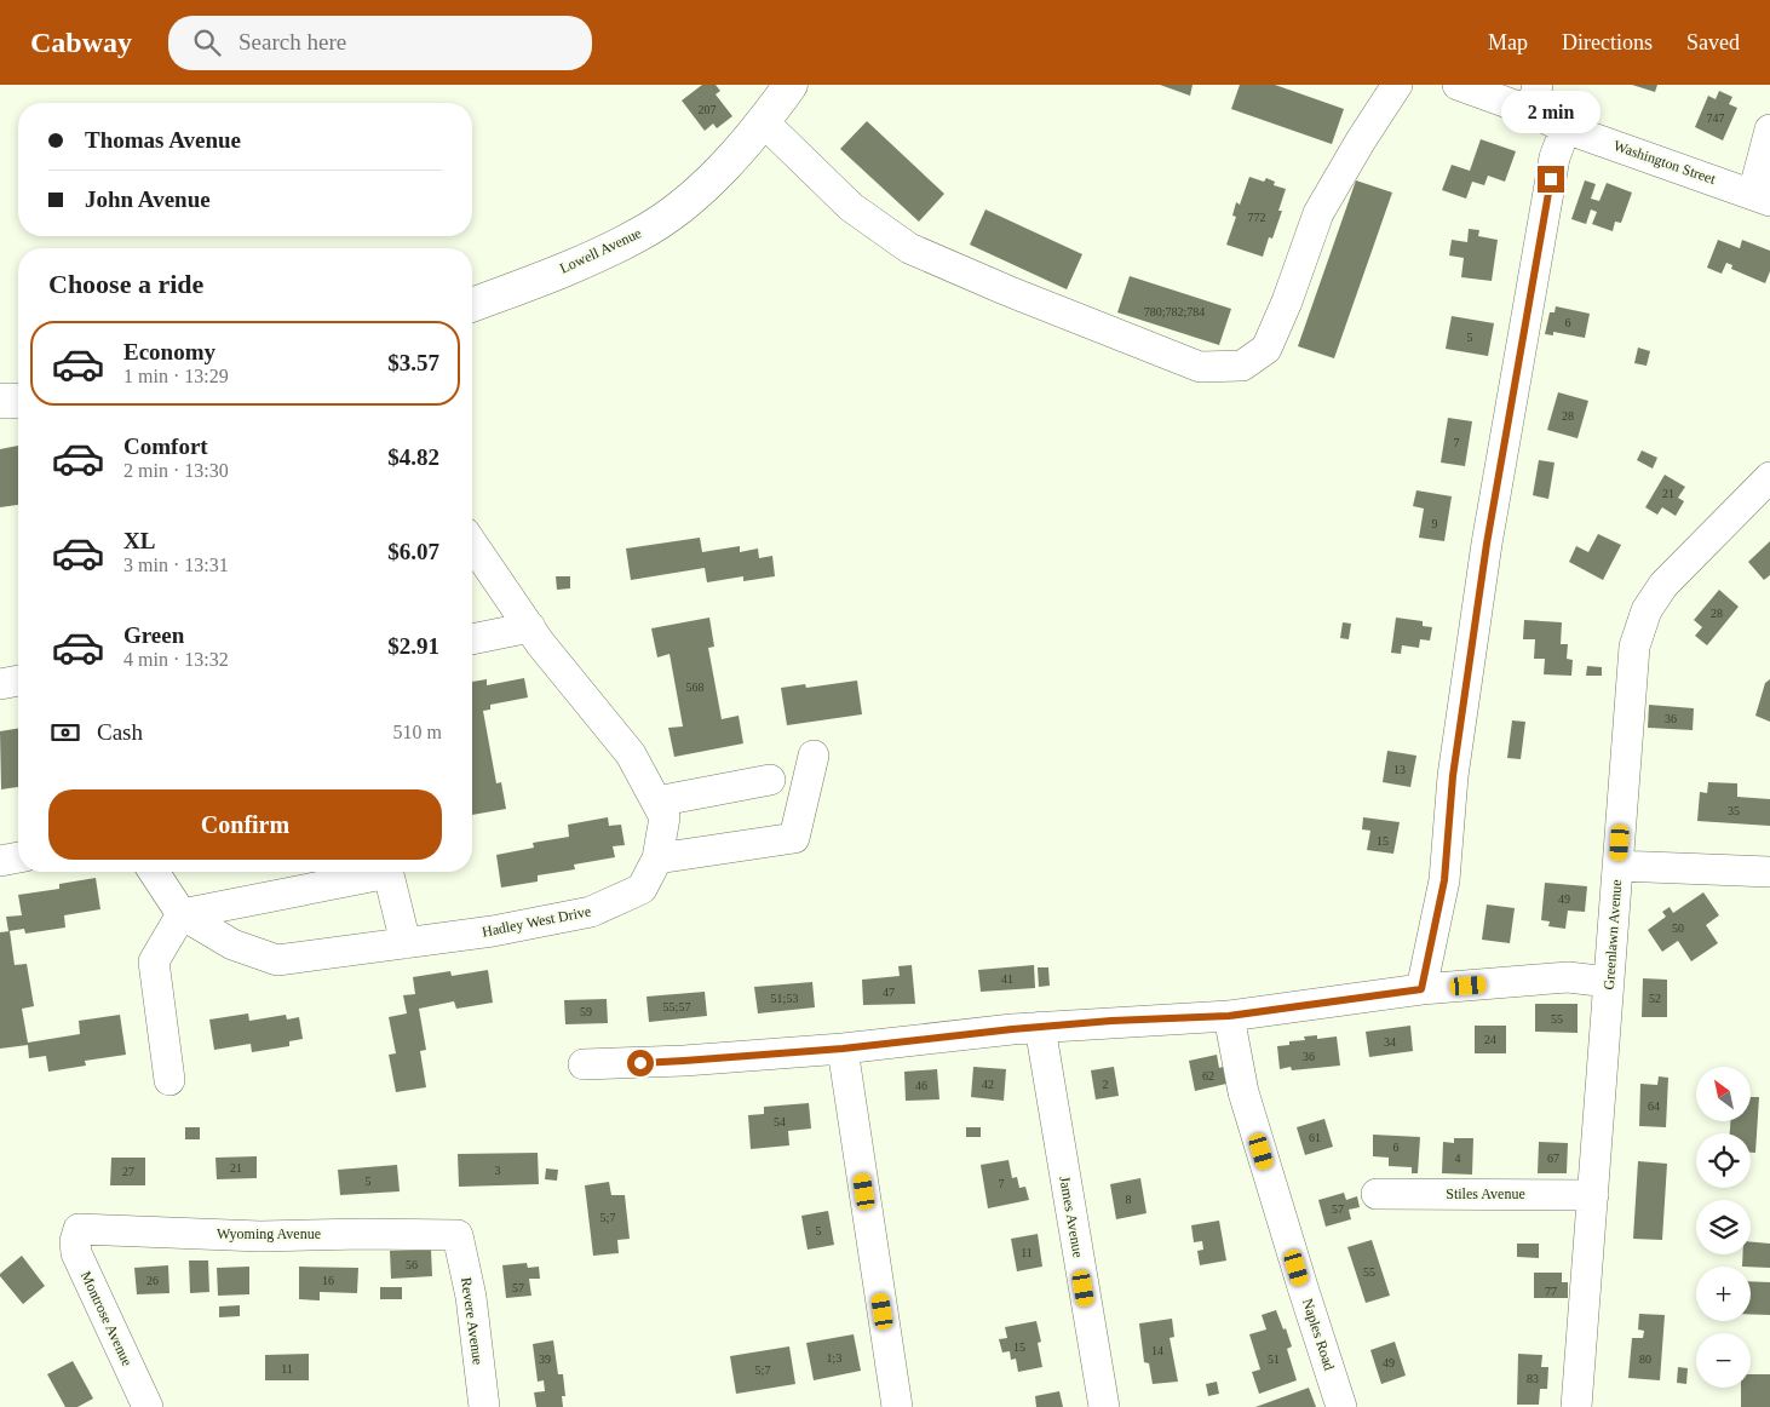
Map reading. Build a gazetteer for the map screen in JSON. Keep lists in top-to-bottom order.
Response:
{
  "streets": {
    "main road": ["Lowell Avenue"],
    "street": [
      "Washington Street",
      "Hadley West Drive",
      "Greenlawn Avenue",
      "Stiles Avenue",
      "James Avenue",
      "Wyoming Avenue",
      "Montrose Avenue",
      "Revere Avenue",
      "Naples Road"
    ]
  },
  "crossings": [
    ["Greenlawn Avenue", "Stiles Avenue"],
    ["Wyoming Avenue", "Montrose Avenue"],
    ["Wyoming Avenue", "Revere Avenue"]
  ],
  "house_numbers": [
    "207",
    "747",
    "772",
    "780;782;784",
    "6",
    "5",
    "28",
    "7",
    "21",
    "9",
    "28",
    "568",
    "36",
    "13",
    "35",
    "15",
    "49",
    "50",
    "41",
    "47",
    "51;53",
    "52",
    "55;57",
    "59",
    "55",
    "24",
    "34",
    "36",
    "62",
    "42",
    "2",
    "46",
    "64",
    "54",
    "61",
    "6",
    "4",
    "67",
    "21",
    "3",
    "27",
    "5",
    "7",
    "8",
    "57",
    "5;7",
    "5",
    "11",
    "56",
    "55",
    "26",
    "16",
    "57",
    "77",
    "15",
    "14",
    "1;3",
    "39",
    "51",
    "80",
    "49",
    "11",
    "5;7",
    "83"
  ],
  "north": "top left",
  "page": {
    "header": "Cabway",
    "search": "Search here",
    "nav": ["Map", "Directions", "Saved"],
    "bubble": "2 min",
    "banner": ["Thomas Avenue", "John Avenue"],
    "heading": "Choose a ride",
    "list": [
      {
        "name": "Economy",
        "note": "1 min · 13:29",
        "value": "$3.57"
      },
      {
        "name": "Comfort",
        "note": "2 min · 13:30",
        "value": "$4.82"
      },
      {
        "name": "XL",
        "note": "3 min · 13:31",
        "value": "$6.07"
      },
      {
        "name": "Green",
        "note": "4 min · 13:32",
        "value": "$2.91"
      }
    ],
    "pay": ["Cash", "510 m"],
    "buttons": "Confirm",
    "map_buttons": ["+", "−"]
  }
}
